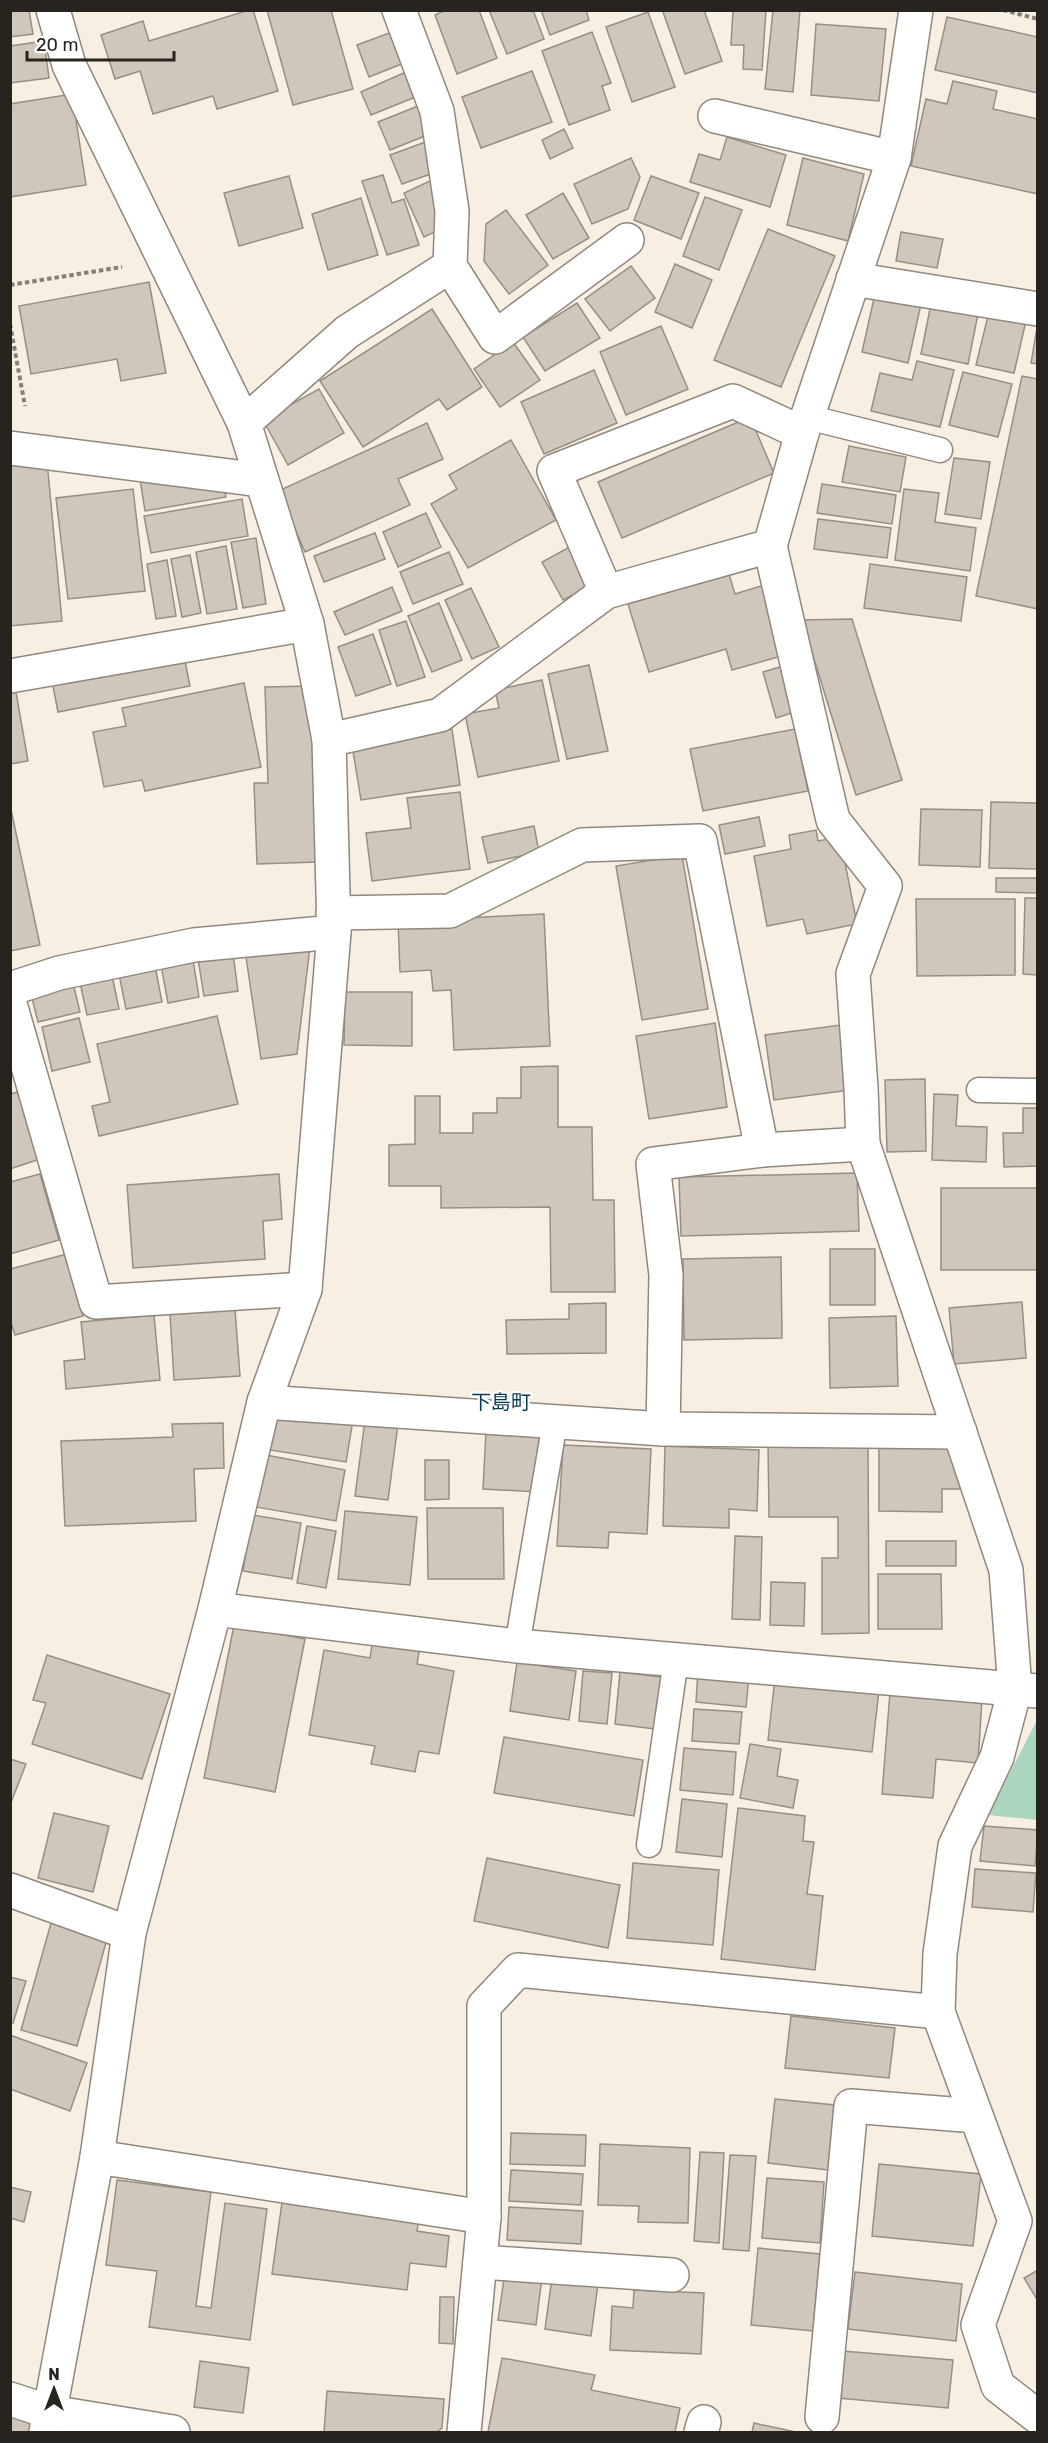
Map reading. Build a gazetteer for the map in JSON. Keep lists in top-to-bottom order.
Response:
{
  "districts": ["下島町"],
  "scale_bar": "20 m",
  "north": "top"
}
